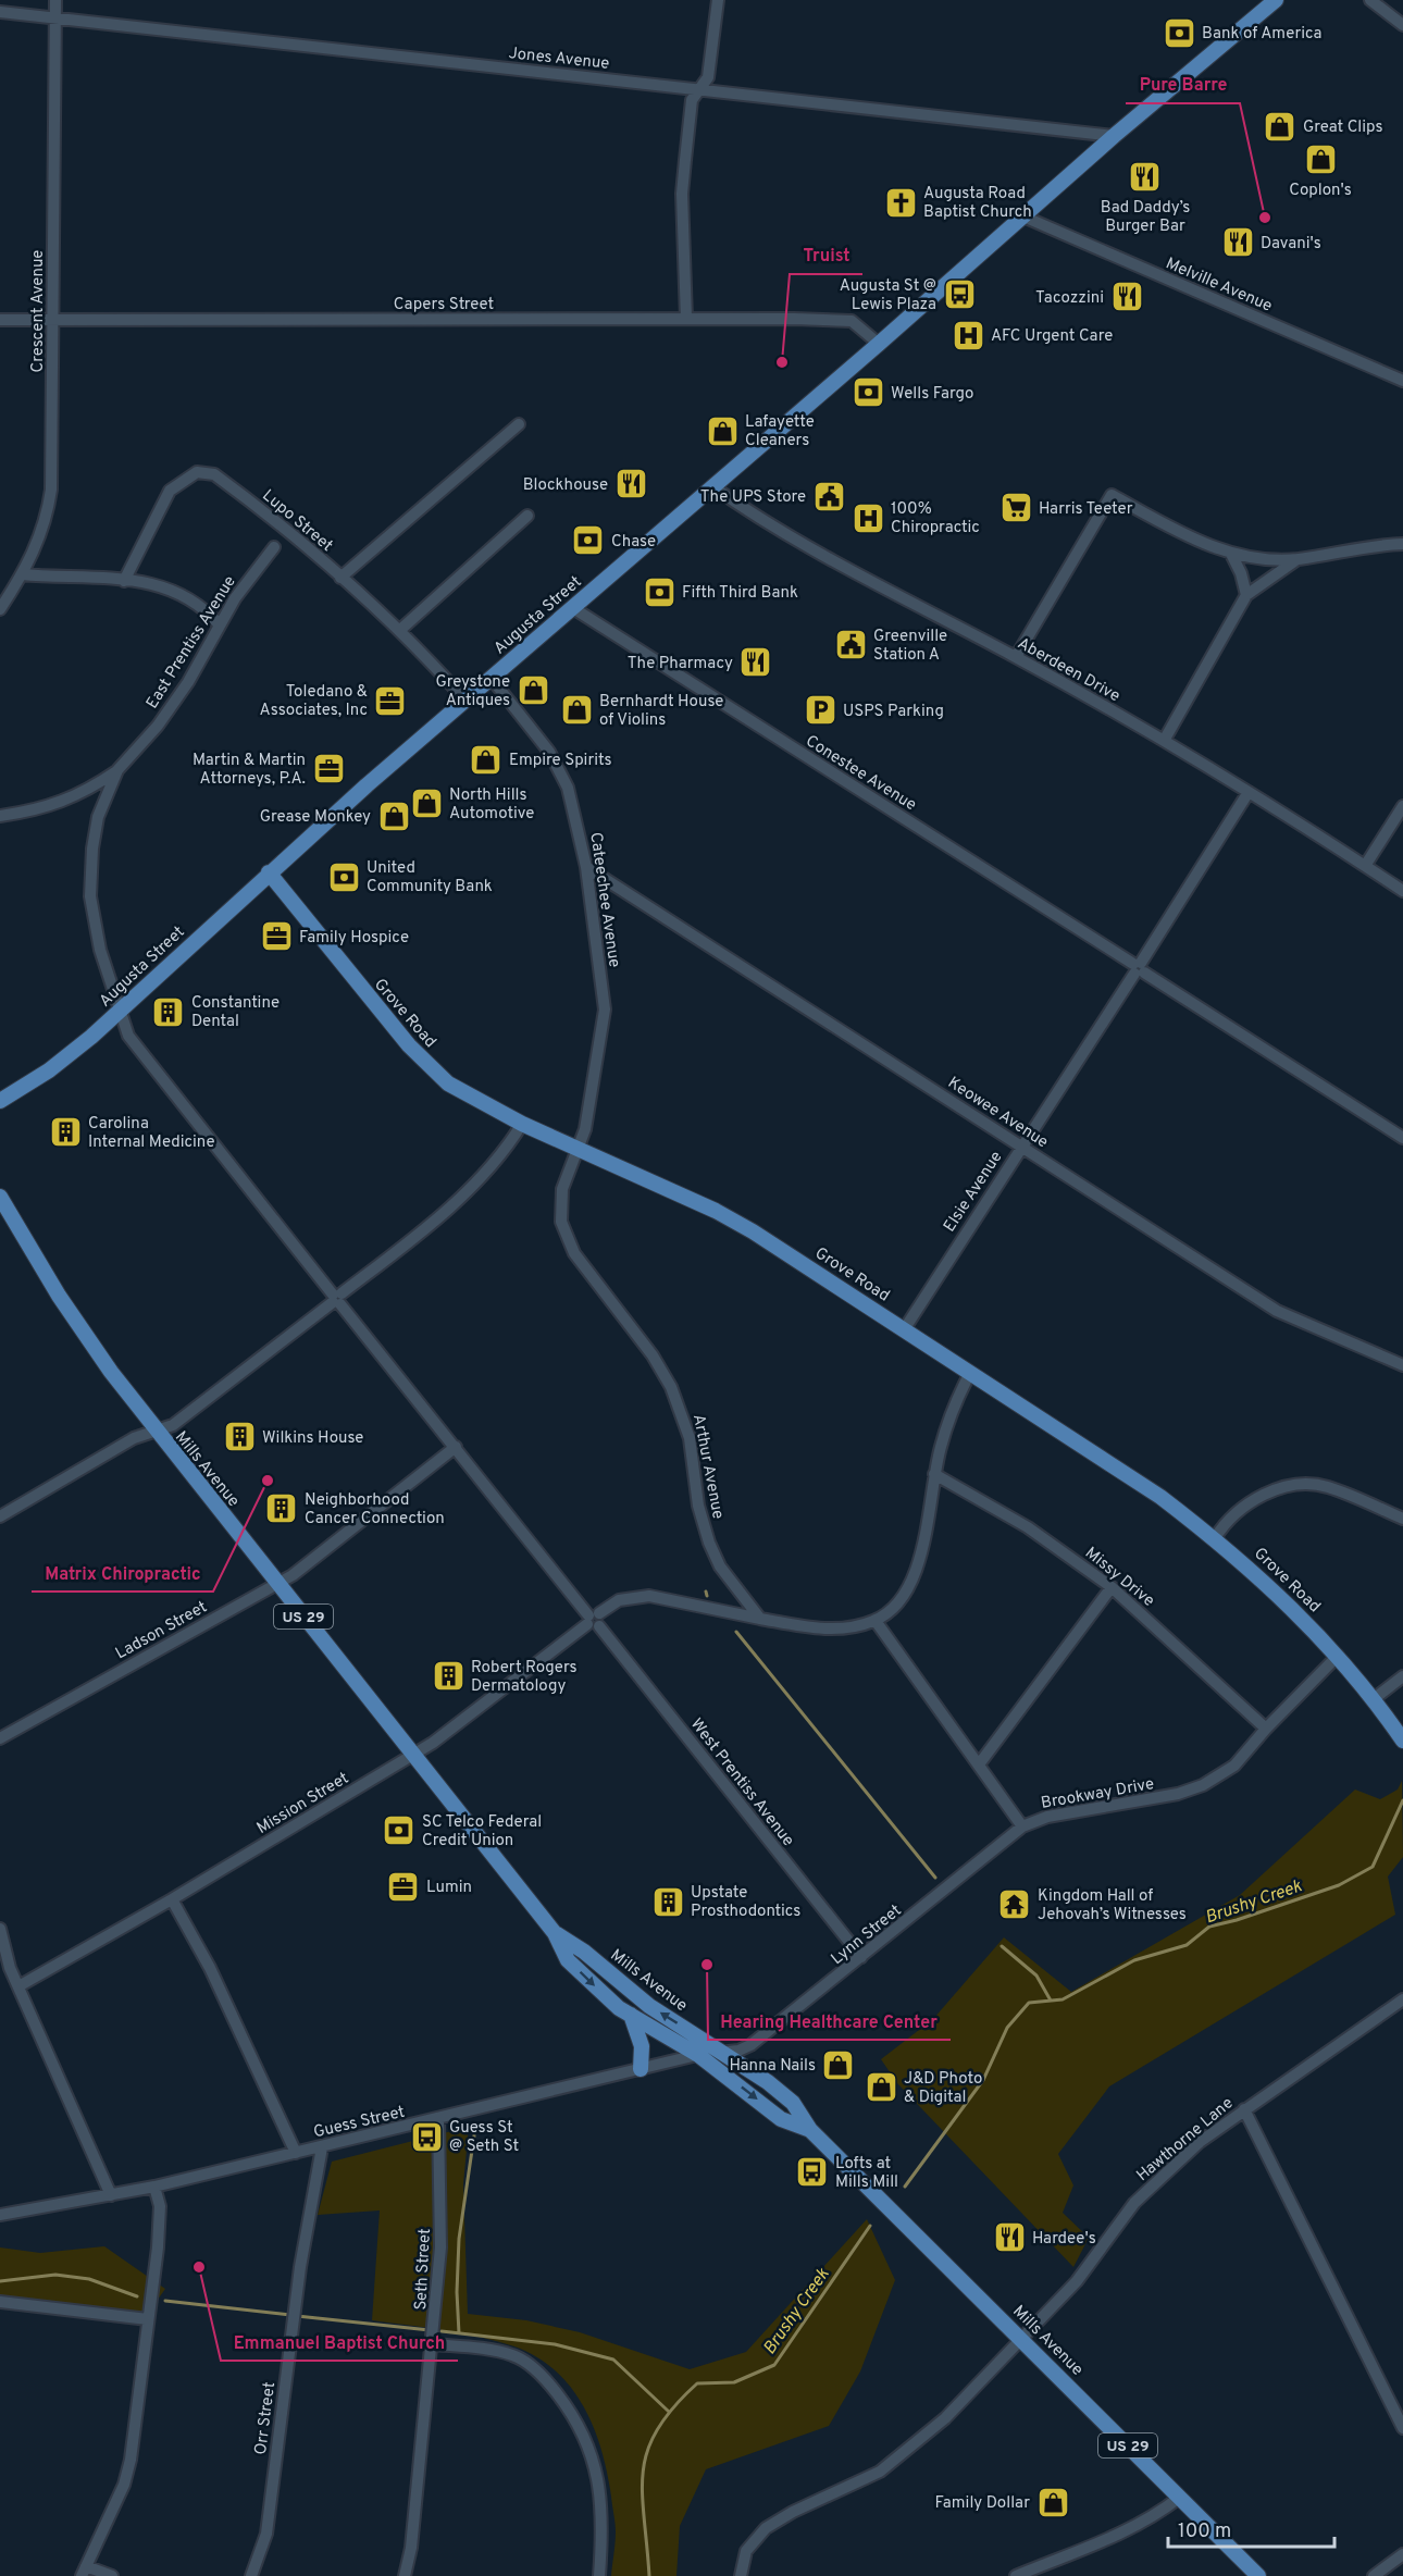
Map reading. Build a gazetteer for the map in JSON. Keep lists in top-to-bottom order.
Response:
{
  "streets": {
    "main road": [
      "Augusta Street",
      "Grove Road",
      "Mills Avenue",
      "US 29"
    ],
    "street": [
      "Jones Avenue",
      "Melville Avenue",
      "Capers Street",
      "Crescent Avenue",
      "Lupo Street",
      "East Prentiss Avenue",
      "Aberdeen Drive",
      "Conestee Avenue",
      "Cateechee Avenue",
      "Keowee Avenue",
      "Elsie Avenue",
      "Arthur Avenue",
      "Missy Drive",
      "Ladson Street",
      "West Prentiss Avenue",
      "Brookway Drive",
      "Mission Street",
      "Lynn Street",
      "Guess Street",
      "Hawthorne Lane",
      "Seth Street",
      "Orr Street"
    ]
  },
  "crossings": [
    ["Jones Avenue", "Crescent Avenue"],
    ["Jones Avenue", "Augusta Street"],
    ["Melville Avenue", "Augusta Street"],
    ["Capers Street", "Crescent Avenue"],
    ["Capers Street", "Augusta Street"],
    ["Lupo Street", "Augusta Street"],
    ["Augusta Street", "East Prentiss Avenue"],
    ["Augusta Street", "Aberdeen Drive"],
    ["Augusta Street", "Conestee Avenue"],
    ["Augusta Street", "Cateechee Avenue"],
    ["Augusta Street", "Grove Road"],
    ["Augusta Street", "West Prentiss Avenue"],
    ["East Prentiss Avenue", "West Prentiss Avenue"],
    ["Aberdeen Drive", "Elsie Avenue"],
    ["Conestee Avenue", "Elsie Avenue"],
    ["Cateechee Avenue", "Grove Road"],
    ["Cateechee Avenue", "Keowee Avenue"],
    ["Cateechee Avenue", "Arthur Avenue"],
    ["Grove Road", "Elsie Avenue"],
    ["Grove Road", "Arthur Avenue"],
    ["Grove Road", "Brookway Drive"],
    ["Keowee Avenue", "Elsie Avenue"],
    ["Arthur Avenue", "Mission Street"],
    ["Mills Avenue", "Ladson Street"],
    ["Mills Avenue", "Mission Street"],
    ["Mills Avenue", "Lynn Street"],
    ["Mills Avenue", "Guess Street"],
    ["Mills Avenue", "Hawthorne Lane"],
    ["Missy Drive", "Brookway Drive"],
    ["Ladson Street", "West Prentiss Avenue"],
    ["West Prentiss Avenue", "Mission Street"],
    ["West Prentiss Avenue", "Lynn Street"],
    ["Brookway Drive", "Lynn Street"],
    ["Lynn Street", "Guess Street"],
    ["Guess Street", "Seth Street"],
    ["Guess Street", "Orr Street"]
  ],
  "water": ["Brushy Creek"],
  "places": {
    "bank": [
      "Bank of America",
      "Wells Fargo",
      "Chase",
      "Fifth Third Bank",
      "United Community Bank",
      "SC Telco Federal Credit Union"
    ],
    "shop": [
      "Great Clips",
      "Coplon's",
      "Lafayette Cleaners",
      "Greystone Antiques",
      "Bernhardt House of Violins",
      "Empire Spirits",
      "North Hills Automotive",
      "Grease Monkey",
      "Hanna Nails",
      "J&D Photo & Digital",
      "Family Dollar"
    ],
    "restaurant": [
      "Bad Daddy’s Burger Bar",
      "Davani's",
      "Tacozzini",
      "Blockhouse",
      "The Pharmacy",
      "Hardee's"
    ],
    "church": ["Augusta Road Baptist Church"],
    "other": [
      "Pure Barre",
      "Truist",
      "Matrix Chiropractic",
      "Hearing Healthcare Center",
      "Emmanuel Baptist Church"
    ],
    "bus stop": ["Augusta St @ Lewis Plaza", "Guess St @ Seth St", "Lofts at Mills Mill"],
    "hospital": ["AFC Urgent Care", "100% Chiropractic"],
    "public building": ["The UPS Store", "Greenville Station A"],
    "supermarket": ["Harris Teeter"],
    "office": [
      "Toledano & Associates, Inc",
      "Martin & Martin Attorneys, P.A.",
      "Family Hospice",
      "Lumin"
    ],
    "parking": ["USPS Parking"],
    "building": [
      "Constantine Dental",
      "Carolina Internal Medicine",
      "Wilkins House",
      "Neighborhood Cancer Connection",
      "Robert Rogers Dermatology",
      "Upstate Prosthodontics"
    ],
    "temple": ["Kingdom Hall of Jehovah’s Witnesses"]
  },
  "scale_bar": "100 m"
}
